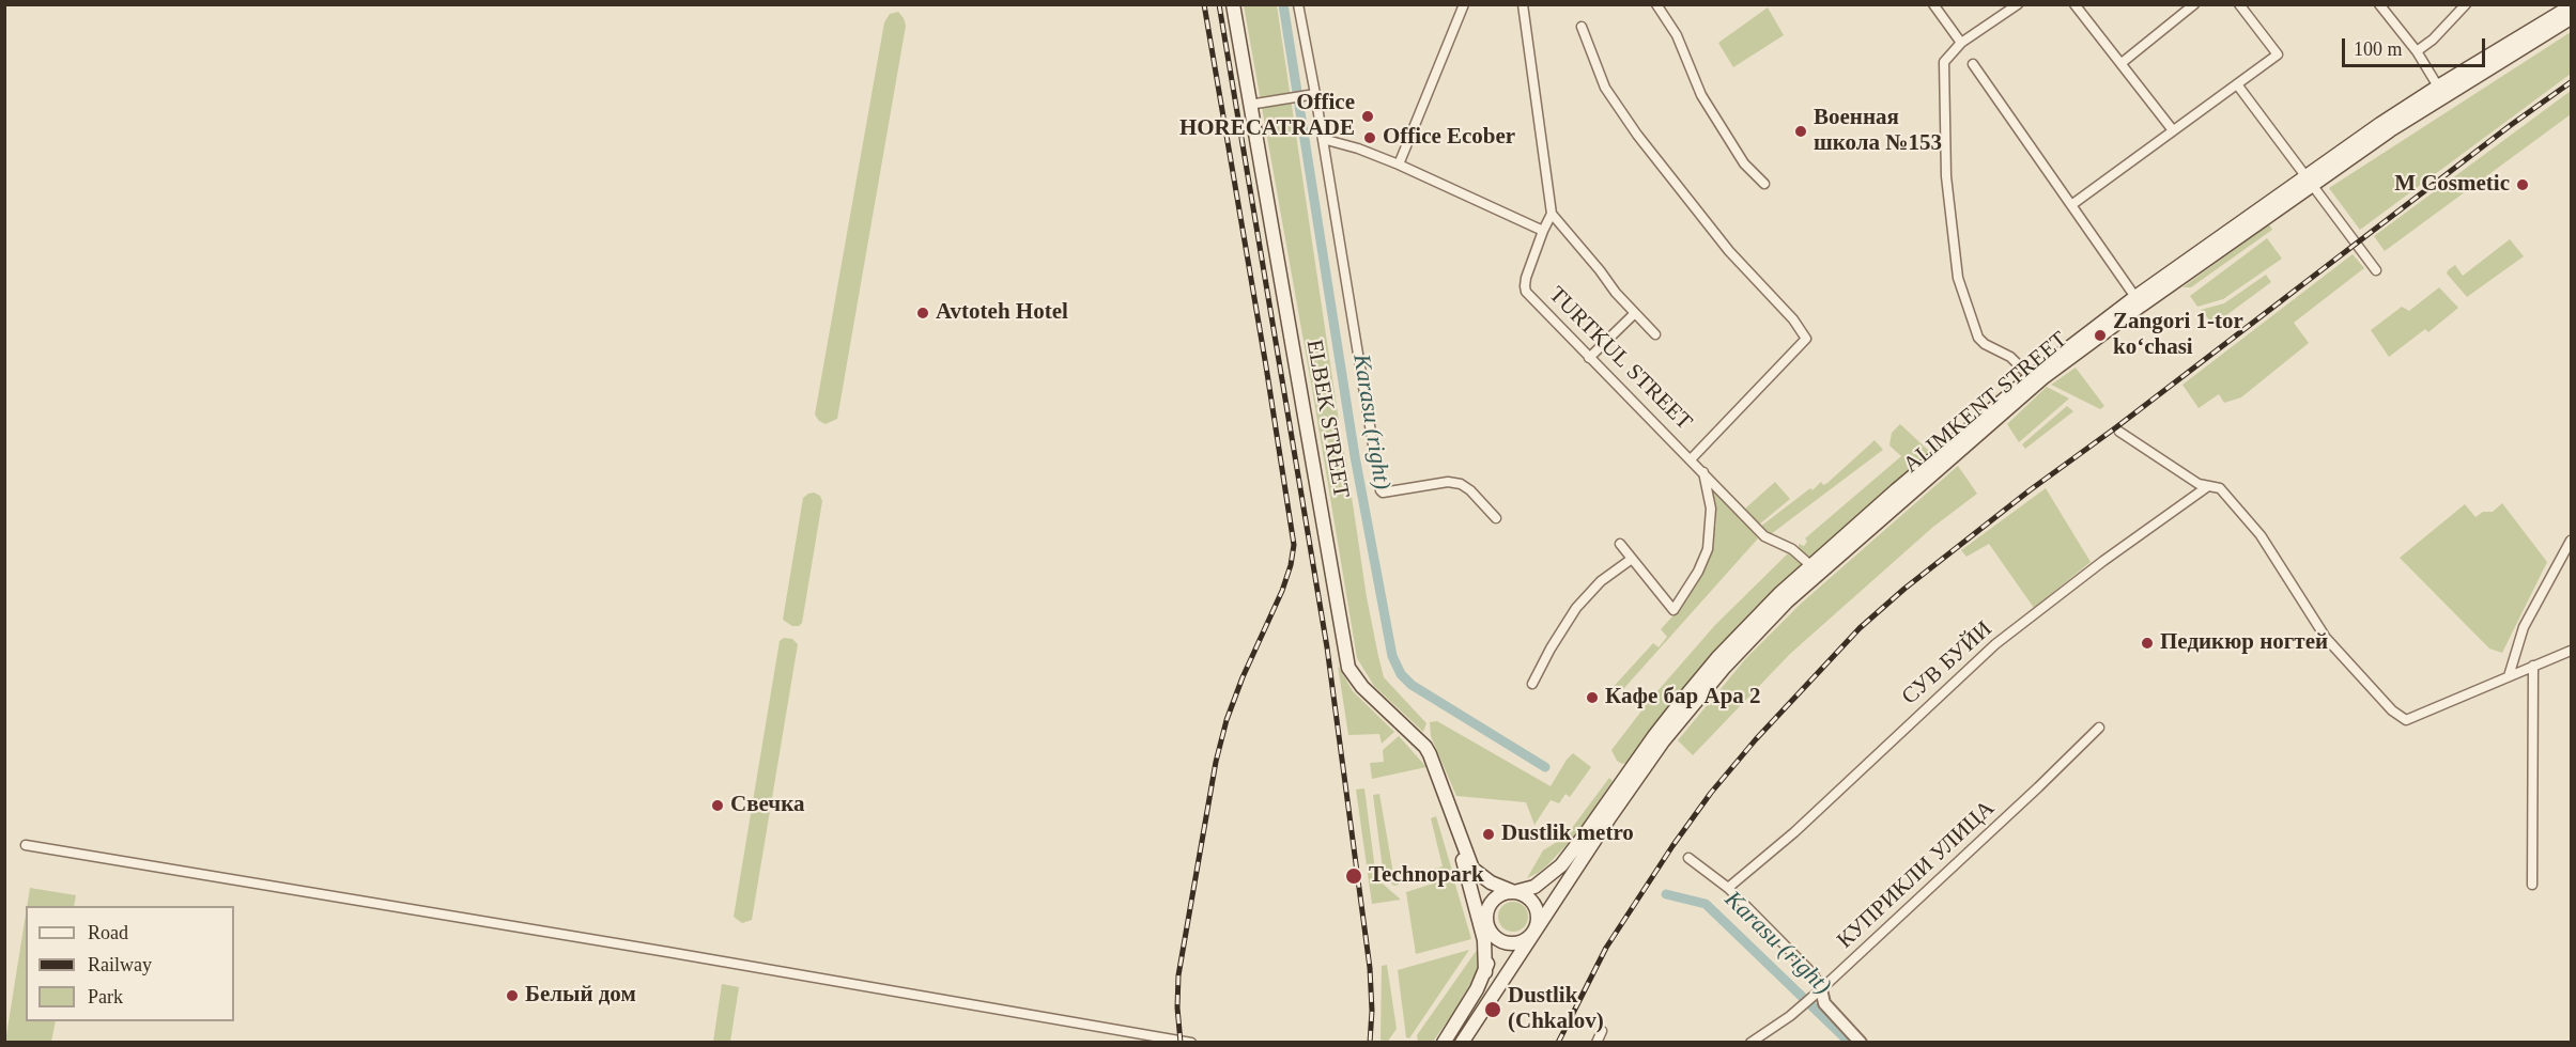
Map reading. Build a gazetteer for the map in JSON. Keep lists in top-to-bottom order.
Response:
{
  "streets": {
    "main road": ["ALIMKENT STREET", "ELBEK STREET"],
    "street": ["TURTKUL STREET", "СУВ БУЙИ", "КУПРИКЛИ УЛИЦА"]
  },
  "crossings": [
    ["TURTKUL STREET", "ALIMKENT STREET"],
    ["ALIMKENT STREET", "ELBEK STREET"]
  ],
  "water": ["Karasu (right)"],
  "places": [
    "Office HORECATRADE",
    "Военная школа №153",
    "Office Ecober",
    "M Cosmetic",
    "Avtoteh Hotel",
    "Zangori 1-tor ko‘chasi",
    "Педикюр ногтей",
    "Кафе бар Ара 2",
    "Свечка",
    "Dustlik metro",
    "Technopark",
    "Белый дом",
    "Dustlik (Chkalov)"
  ],
  "legend": ["Road", "Railway", "Park"],
  "scale_bar": "100 m"
}
